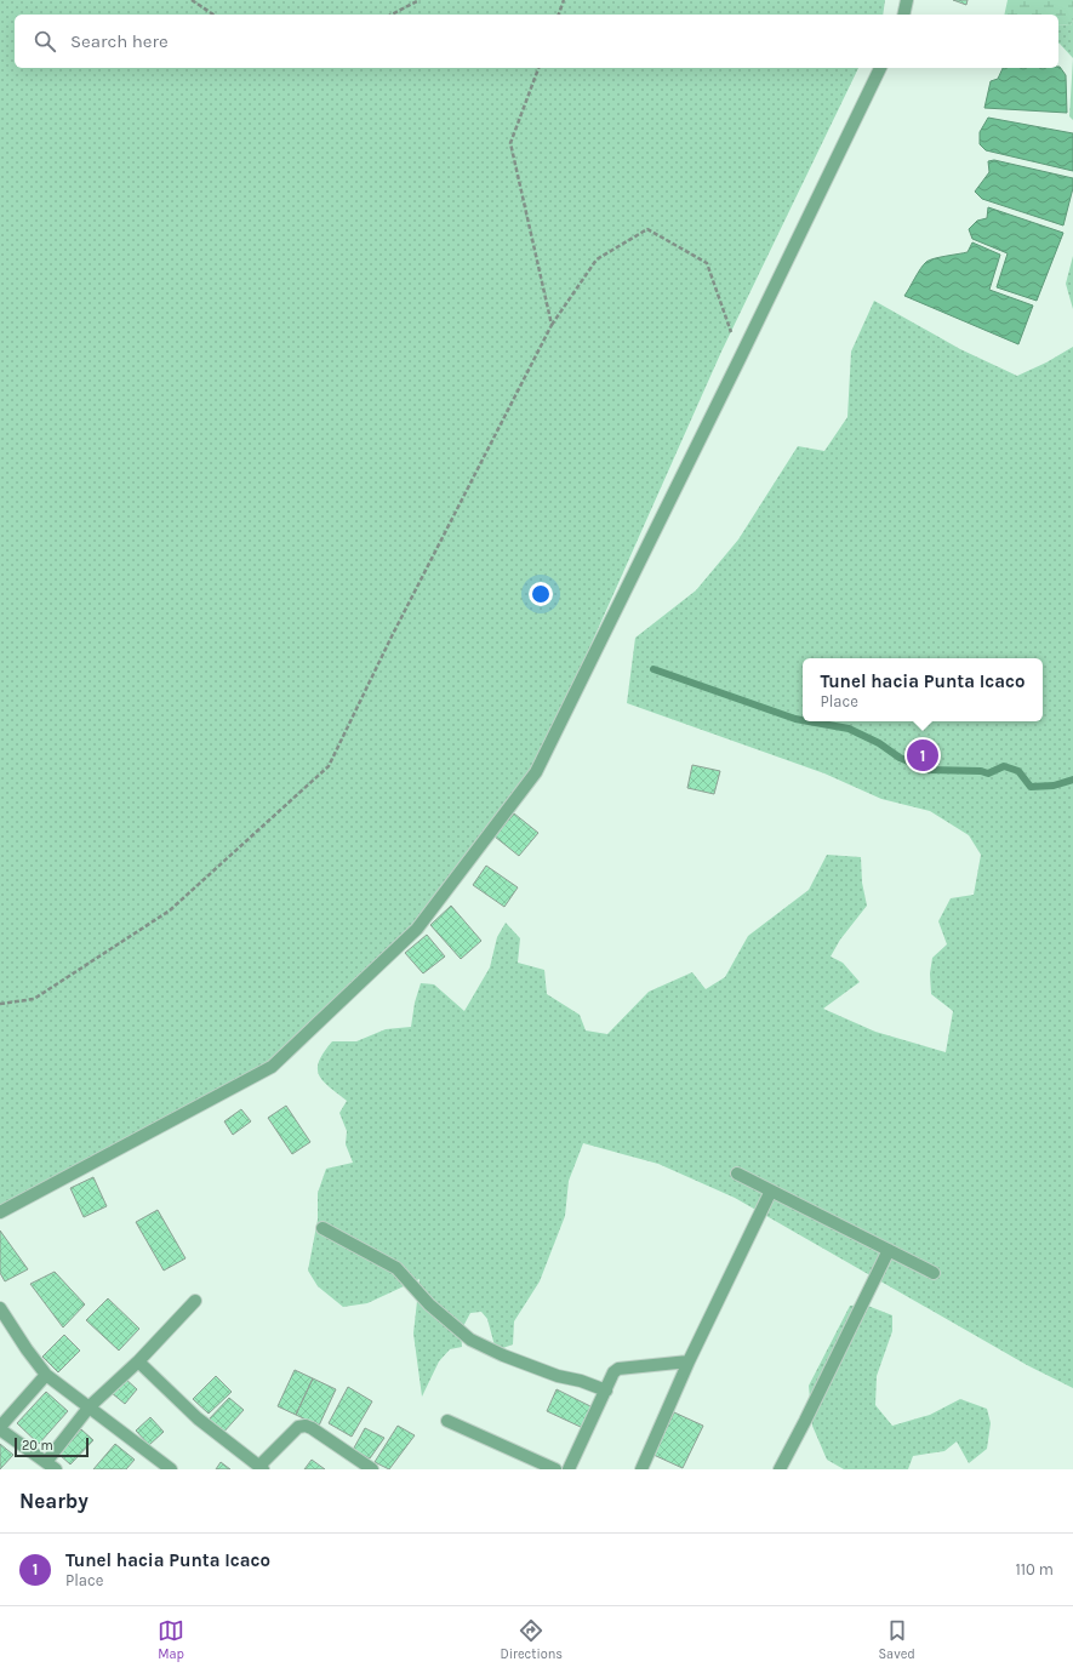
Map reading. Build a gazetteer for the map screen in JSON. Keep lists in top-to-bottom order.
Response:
{
  "scale_bar": "20 m",
  "page": {
    "search": "Search here",
    "popup": ["Tunel hacia Punta Icaco", "Place"],
    "pins": "1",
    "scale": "20 m",
    "heading": "Nearby",
    "list": [
      {
        "mark": "1",
        "name": "Tunel hacia Punta Icaco",
        "note": "Place",
        "value": "110 m"
      }
    ],
    "nav": ["Map", "Directions", "Saved"]
  }
}
